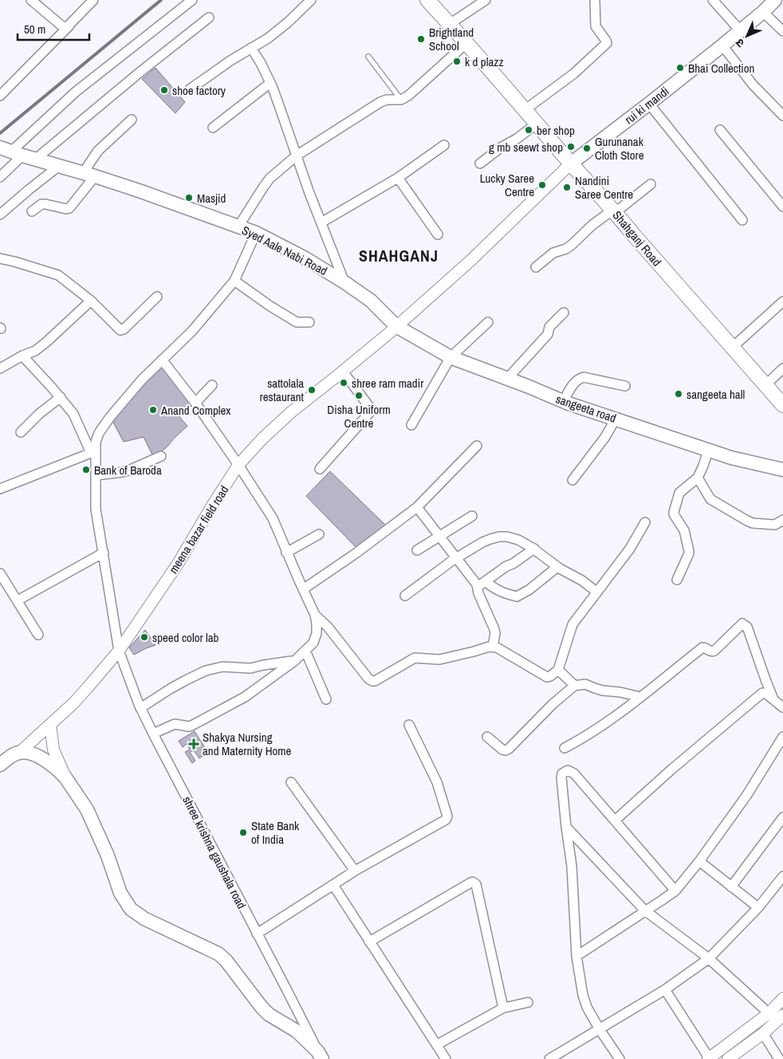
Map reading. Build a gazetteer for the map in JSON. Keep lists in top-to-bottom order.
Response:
{
  "streets": {
    "main road": [
      "rui ki mandi",
      "Shahganj Road",
      "Syed Aale Nabi Road",
      "sangeeta road"
    ],
    "street": ["meena bazar field road", "shree krishna gaushala road"]
  },
  "crossings": [
    ["rui ki mandi", "Shahganj Road"],
    ["rui ki mandi", "Syed Aale Nabi Road"],
    ["rui ki mandi", "sangeeta road"],
    ["rui ki mandi", "meena bazar field road"],
    ["Syed Aale Nabi Road", "sangeeta road"],
    ["Syed Aale Nabi Road", "meena bazar field road"],
    ["Syed Aale Nabi Road", "shree krishna gaushala road"],
    ["sangeeta road", "meena bazar field road"],
    ["meena bazar field road", "shree krishna gaushala road"]
  ],
  "districts": ["SHAHGANJ"],
  "places": {
    "other": [
      "Brightland School",
      "k d plazz",
      "Bhai Collection",
      "shoe factory",
      "ber shop",
      "g mb seewt shop",
      "Gurunanak Cloth Store",
      "Lucky Saree Centre",
      "Nandini Saree Centre",
      "Masjid",
      "shree ram madir",
      "sattolala restaurant",
      "sangeeta hall",
      "Disha Uniform Centre",
      "Anand Complex",
      "Bank of Baroda",
      "speed color lab",
      "State Bank of India"
    ],
    "health": ["Shakya Nursing and Maternity Home"]
  },
  "scale_bar": "50 m",
  "north": "bottom left"
}
